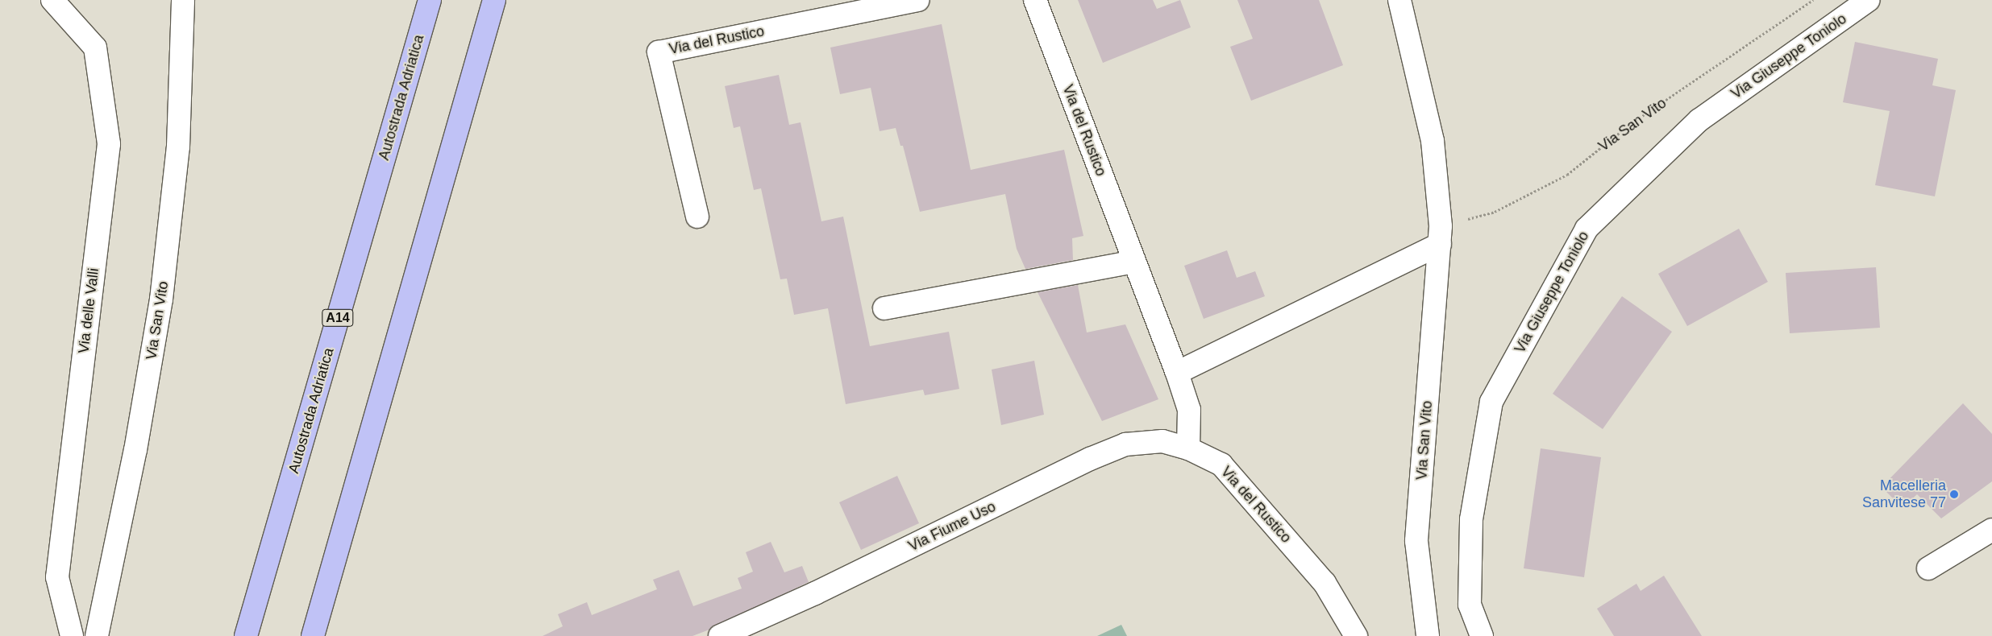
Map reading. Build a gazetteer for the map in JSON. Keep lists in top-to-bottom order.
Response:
{
  "streets": {
    "highway": ["Autostrada Adriatica", "A14"],
    "street": [
      "Via del Rustico",
      "Via Giuseppe Toniolo",
      "Via San Vito",
      "Via delle Valli",
      "Via Fiume Uso"
    ]
  },
  "crossings": [
    ["Via del Rustico", "Via Fiume Uso"]
  ],
  "places": ["Macelleria Sanvitese 77"]
}
